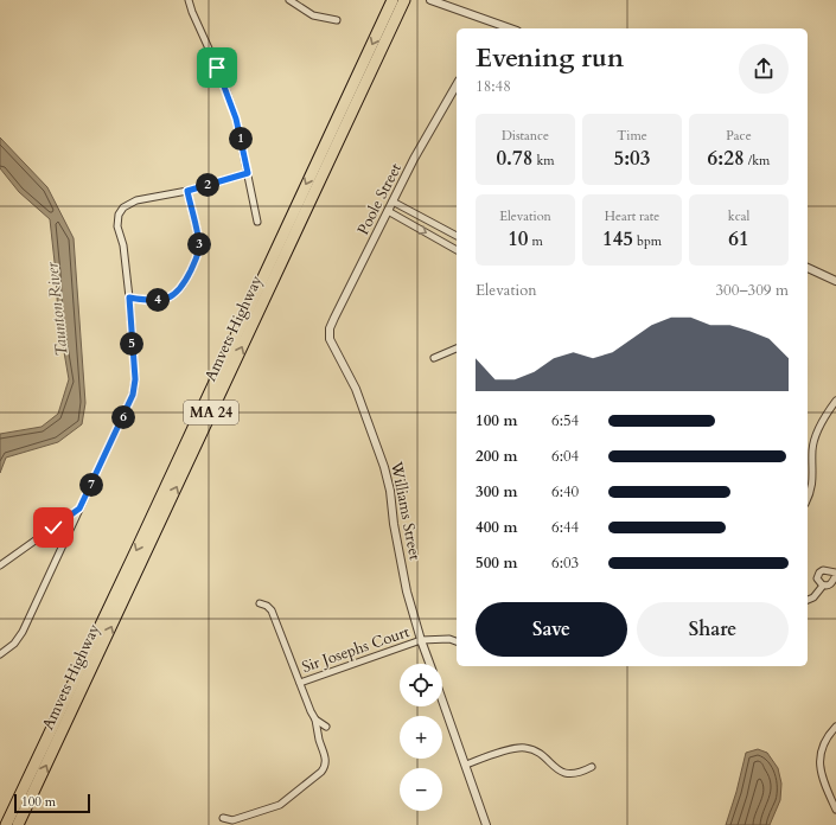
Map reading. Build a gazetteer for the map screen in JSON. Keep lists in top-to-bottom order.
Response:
{
  "streets": {
    "highway": ["Amvets Highway", "MA 24"],
    "street": ["Poole Street", "Williams Street", "Sir Josephs Court"]
  },
  "crossings": [
    ["Poole Street", "Williams Street"],
    ["Williams Street", "Sir Josephs Court"]
  ],
  "water": ["Taunton River"],
  "scale_bar": "100 m",
  "page": {
    "heading": ["Evening run", "18:48"],
    "stats": [
      ["Distance", "0.78 km"],
      ["Time", "5:03"],
      ["Pace", "6:28 /km"],
      ["Elevation", "10 m"],
      ["Heart rate", "145 bpm"],
      ["kcal", "61"]
    ],
    "pins": [
      "1",
      "2",
      "3",
      "4",
      "5",
      "6",
      "7"
    ],
    "chart": ["Elevation", "300–309 m"],
    "list": [
      {
        "name": "100 m",
        "note": "6:54"
      },
      {
        "name": "200 m",
        "note": "6:04"
      },
      {
        "name": "300 m",
        "note": "6:40"
      },
      {
        "name": "400 m",
        "note": "6:44"
      },
      {
        "name": "500 m",
        "note": "6:03"
      }
    ],
    "buttons": ["Save", "Share"],
    "map_buttons": ["+", "−"],
    "scale": "100 m"
  }
}
